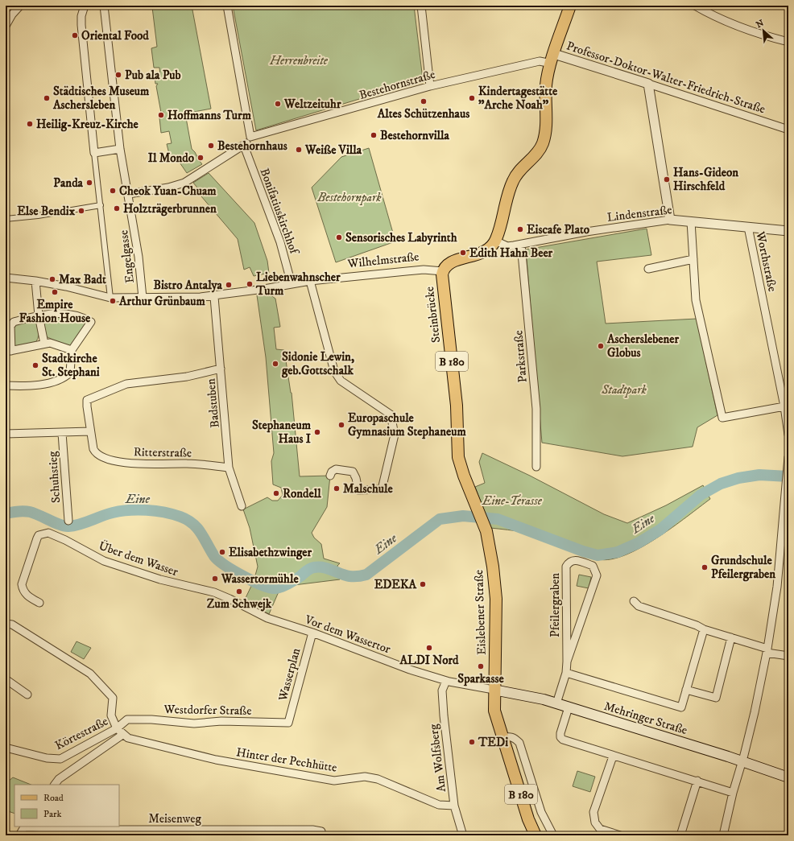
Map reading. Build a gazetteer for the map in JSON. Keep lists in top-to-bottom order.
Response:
{
  "streets": {
    "main road": [
      "Steinbrücke",
      "B 180",
      "Eislebener Straße",
      "Mehringer Straße"
    ],
    "street": [
      "Professor-Doktor-Walter-Friedrich-Straße",
      "Bestehornstraße",
      "Bonifatiuskirchhof",
      "Lindenstraße",
      "Engelgasse",
      "Wilhelmstraße",
      "Worthstraße",
      "Parkstraße",
      "Badstuben",
      "Ritterstraße",
      "Schuhstieg",
      "Über dem Wasser",
      "Pfeilergraben",
      "Vor dem Wassertor",
      "Wasserplan",
      "Westdorfer Straße",
      "Körtestraße",
      "Am Wolfsberg",
      "Hinter der Pechhütte",
      "Meisenweg"
    ]
  },
  "crossings": [
    ["Professor-Doktor-Walter-Friedrich-Straße", "Bestehornstraße"],
    ["Bonifatiuskirchhof", "Wilhelmstraße"],
    ["Lindenstraße", "Worthstraße"],
    ["Lindenstraße", "Parkstraße"],
    ["Engelgasse", "Wilhelmstraße"],
    ["Wilhelmstraße", "Steinbrücke"],
    ["Wilhelmstraße", "Badstuben"],
    ["Steinbrücke", "Eislebener Straße"],
    ["Badstuben", "Ritterstraße"],
    ["Über dem Wasser", "Vor dem Wassertor"],
    ["Pfeilergraben", "Mehringer Straße"],
    ["Eislebener Straße", "Vor dem Wassertor"],
    ["Eislebener Straße", "Mehringer Straße"],
    ["Vor dem Wassertor", "Wasserplan"],
    ["Vor dem Wassertor", "Mehringer Straße"],
    ["Vor dem Wassertor", "Am Wolfsberg"],
    ["Wasserplan", "Westdorfer Straße"],
    ["Westdorfer Straße", "Körtestraße"],
    ["Körtestraße", "Hinter der Pechhütte"],
    ["Am Wolfsberg", "Hinter der Pechhütte"]
  ],
  "water": ["Eine"],
  "parks": [
    "Herrenbreite",
    "Bestehornpark",
    "Stadtpark",
    "Eine-Terasse"
  ],
  "places": [
    "Oriental Food",
    "Pub ala Pub",
    "Städtisches Museum Aschersleben",
    "Kindertagestätte \"Arche Noah\"",
    "Altes Schützenhaus",
    "Weltzeituhr",
    "Hoffmanns Turm",
    "Heilig-Kreuz-Kirche",
    "Bestehornvilla",
    "Bestehornhaus",
    "Weiße Villa",
    "Il Mondo",
    "Hans-Gideon Hirschfeld",
    "Panda",
    "Cheok Yuan-Chuam",
    "Holzträgerbrunnen",
    "Else Bendix",
    "Eiscafe Plato",
    "Sensorisches Labyrinth",
    "Edith Hahn Beer",
    "Max Badt",
    "Liebenwahnscher Turm",
    "Bistro Antalya",
    "Empire Fashion House",
    "Arthur Grünbaum",
    "Ascherslebener Globus",
    "Sidonie Lewin, geb.Gottschalk",
    "Stadtkirche St. Stephani",
    "Europaschule Gymnasium Stephaneum",
    "Stephaneum Haus I",
    "Malschule",
    "Rondell",
    "Elisabethzwinger",
    "Grundschule Pfeilergraben",
    "Wassertormühle",
    "EDEKA",
    "Zum Schwejk",
    "ALDI Nord",
    "Sparkasse",
    "TEDi"
  ],
  "legend": ["Road", "Park"],
  "north": "top left"
}
